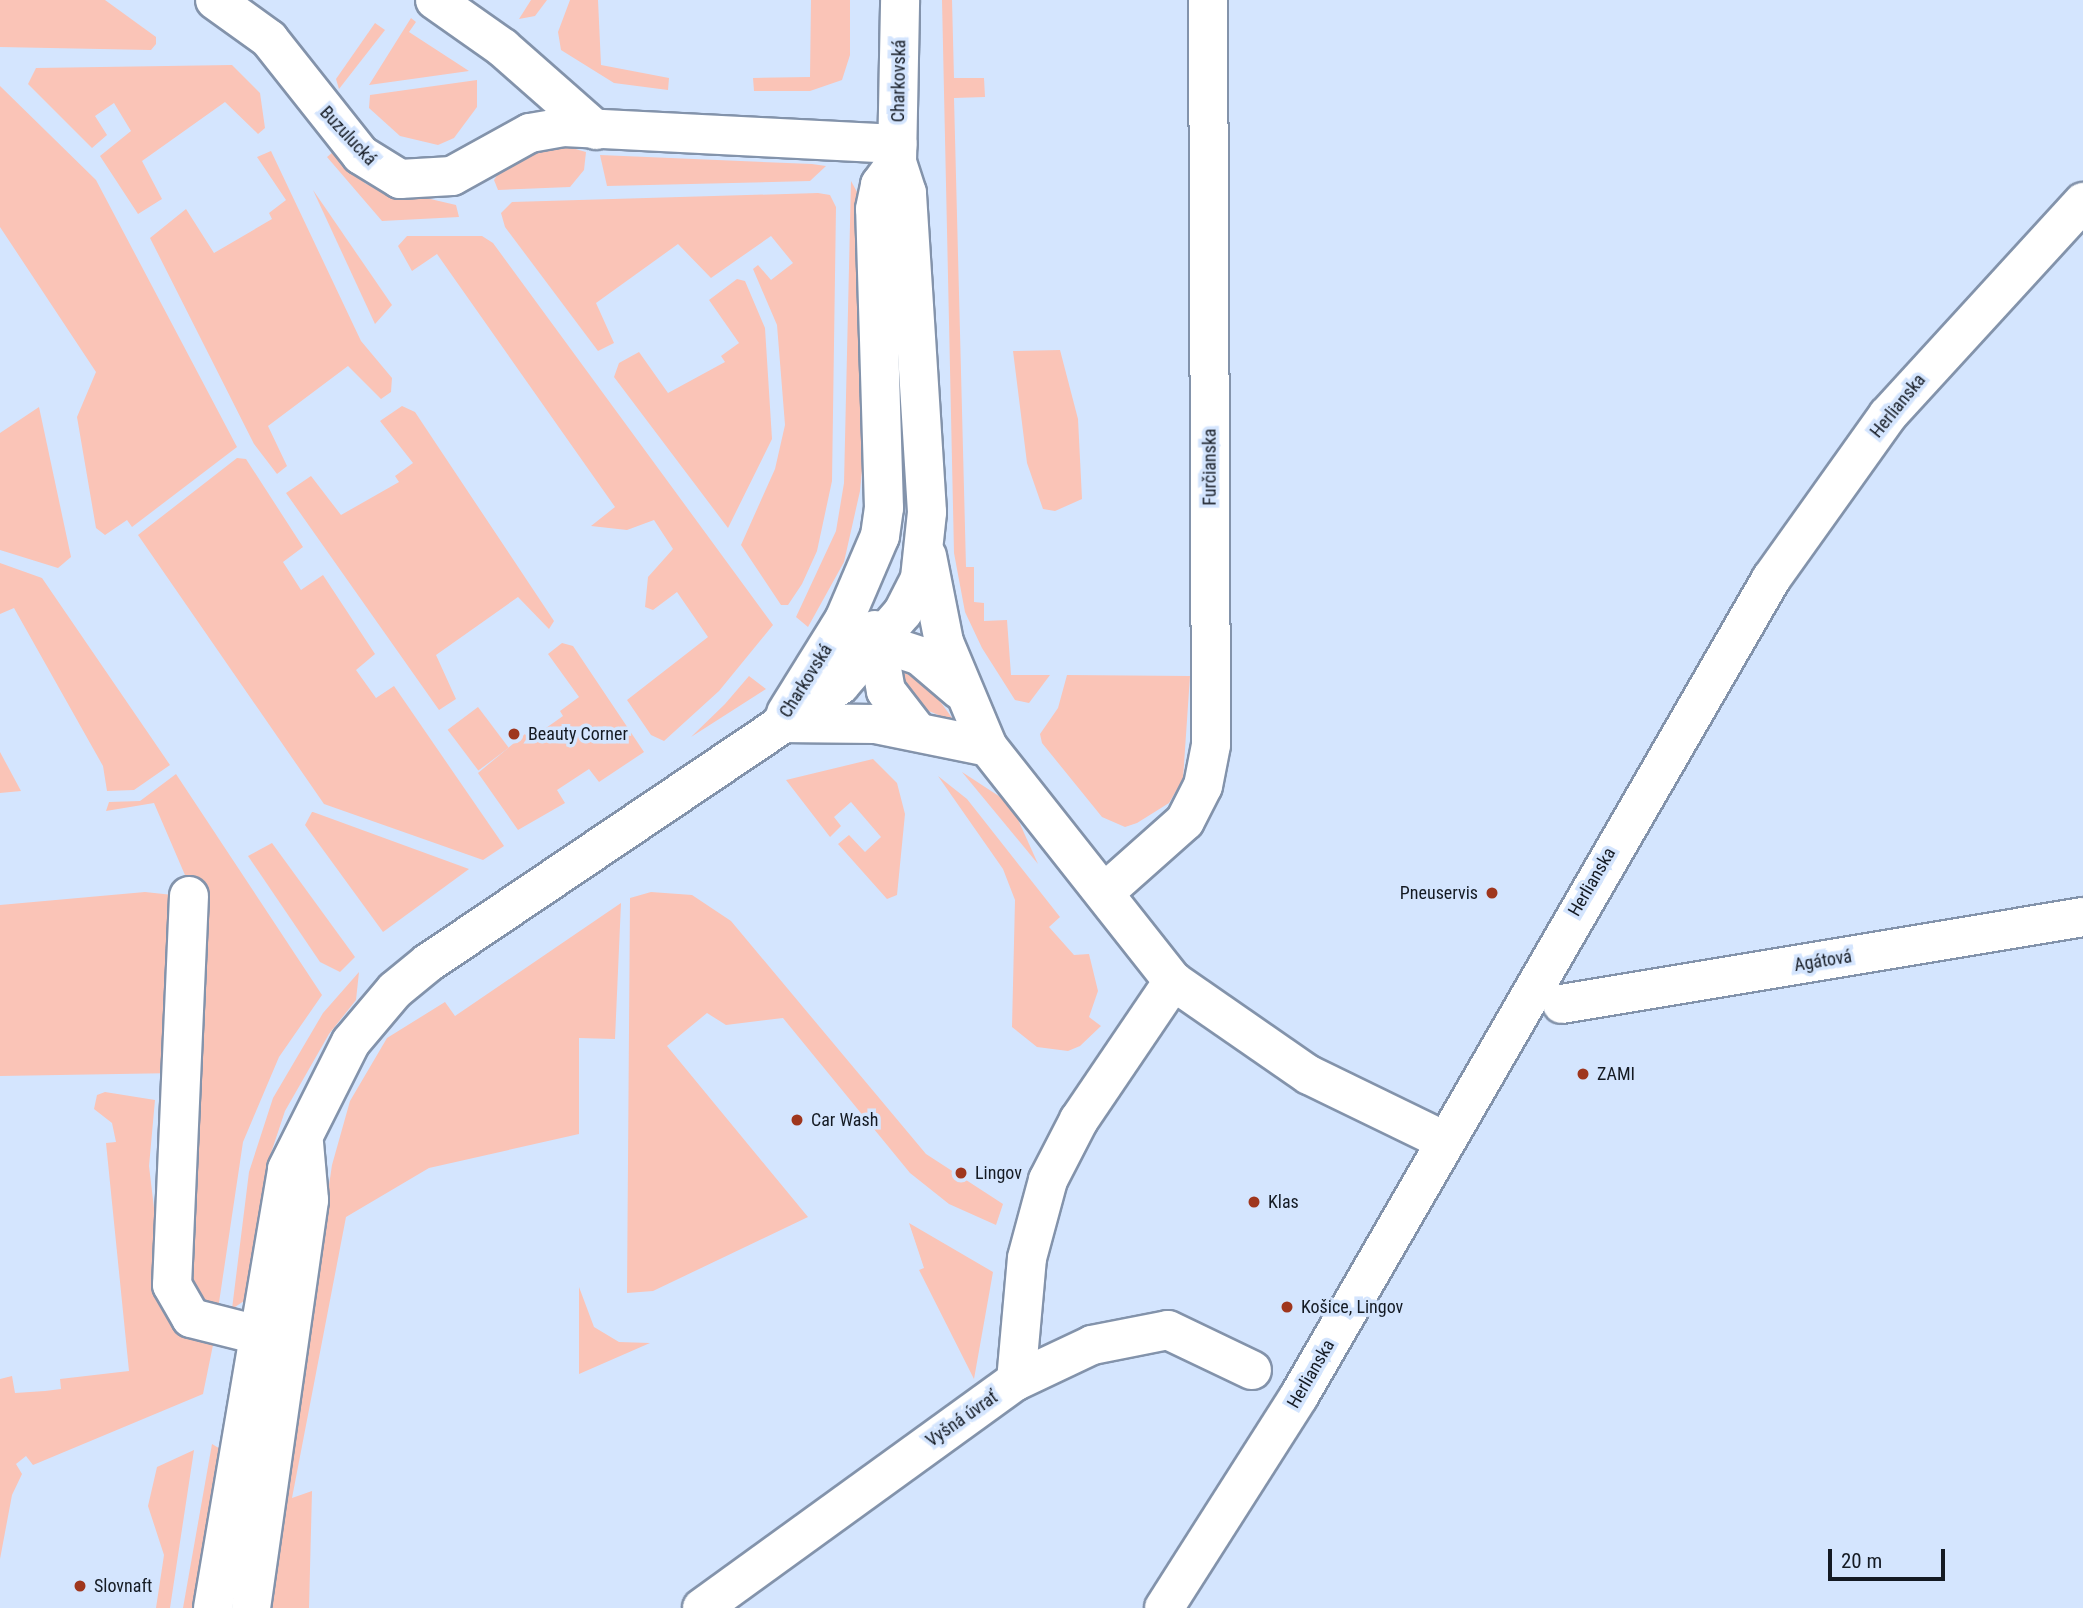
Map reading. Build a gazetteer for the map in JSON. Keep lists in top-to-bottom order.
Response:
{
  "streets": {
    "street": [
      "Charkovská",
      "Buzulucká",
      "Herlianska",
      "Furčianska",
      "Agátová",
      "Vyšná úvrať"
    ]
  },
  "crossings": [
    ["Charkovská", "Buzulucká"]
  ],
  "places": [
    "Beauty Corner",
    "Pneuservis",
    "ZAMI",
    "Car Wash",
    "Lingov",
    "Klas",
    "Košice, Lingov",
    "Slovnaft"
  ],
  "scale_bar": "20 m"
}
